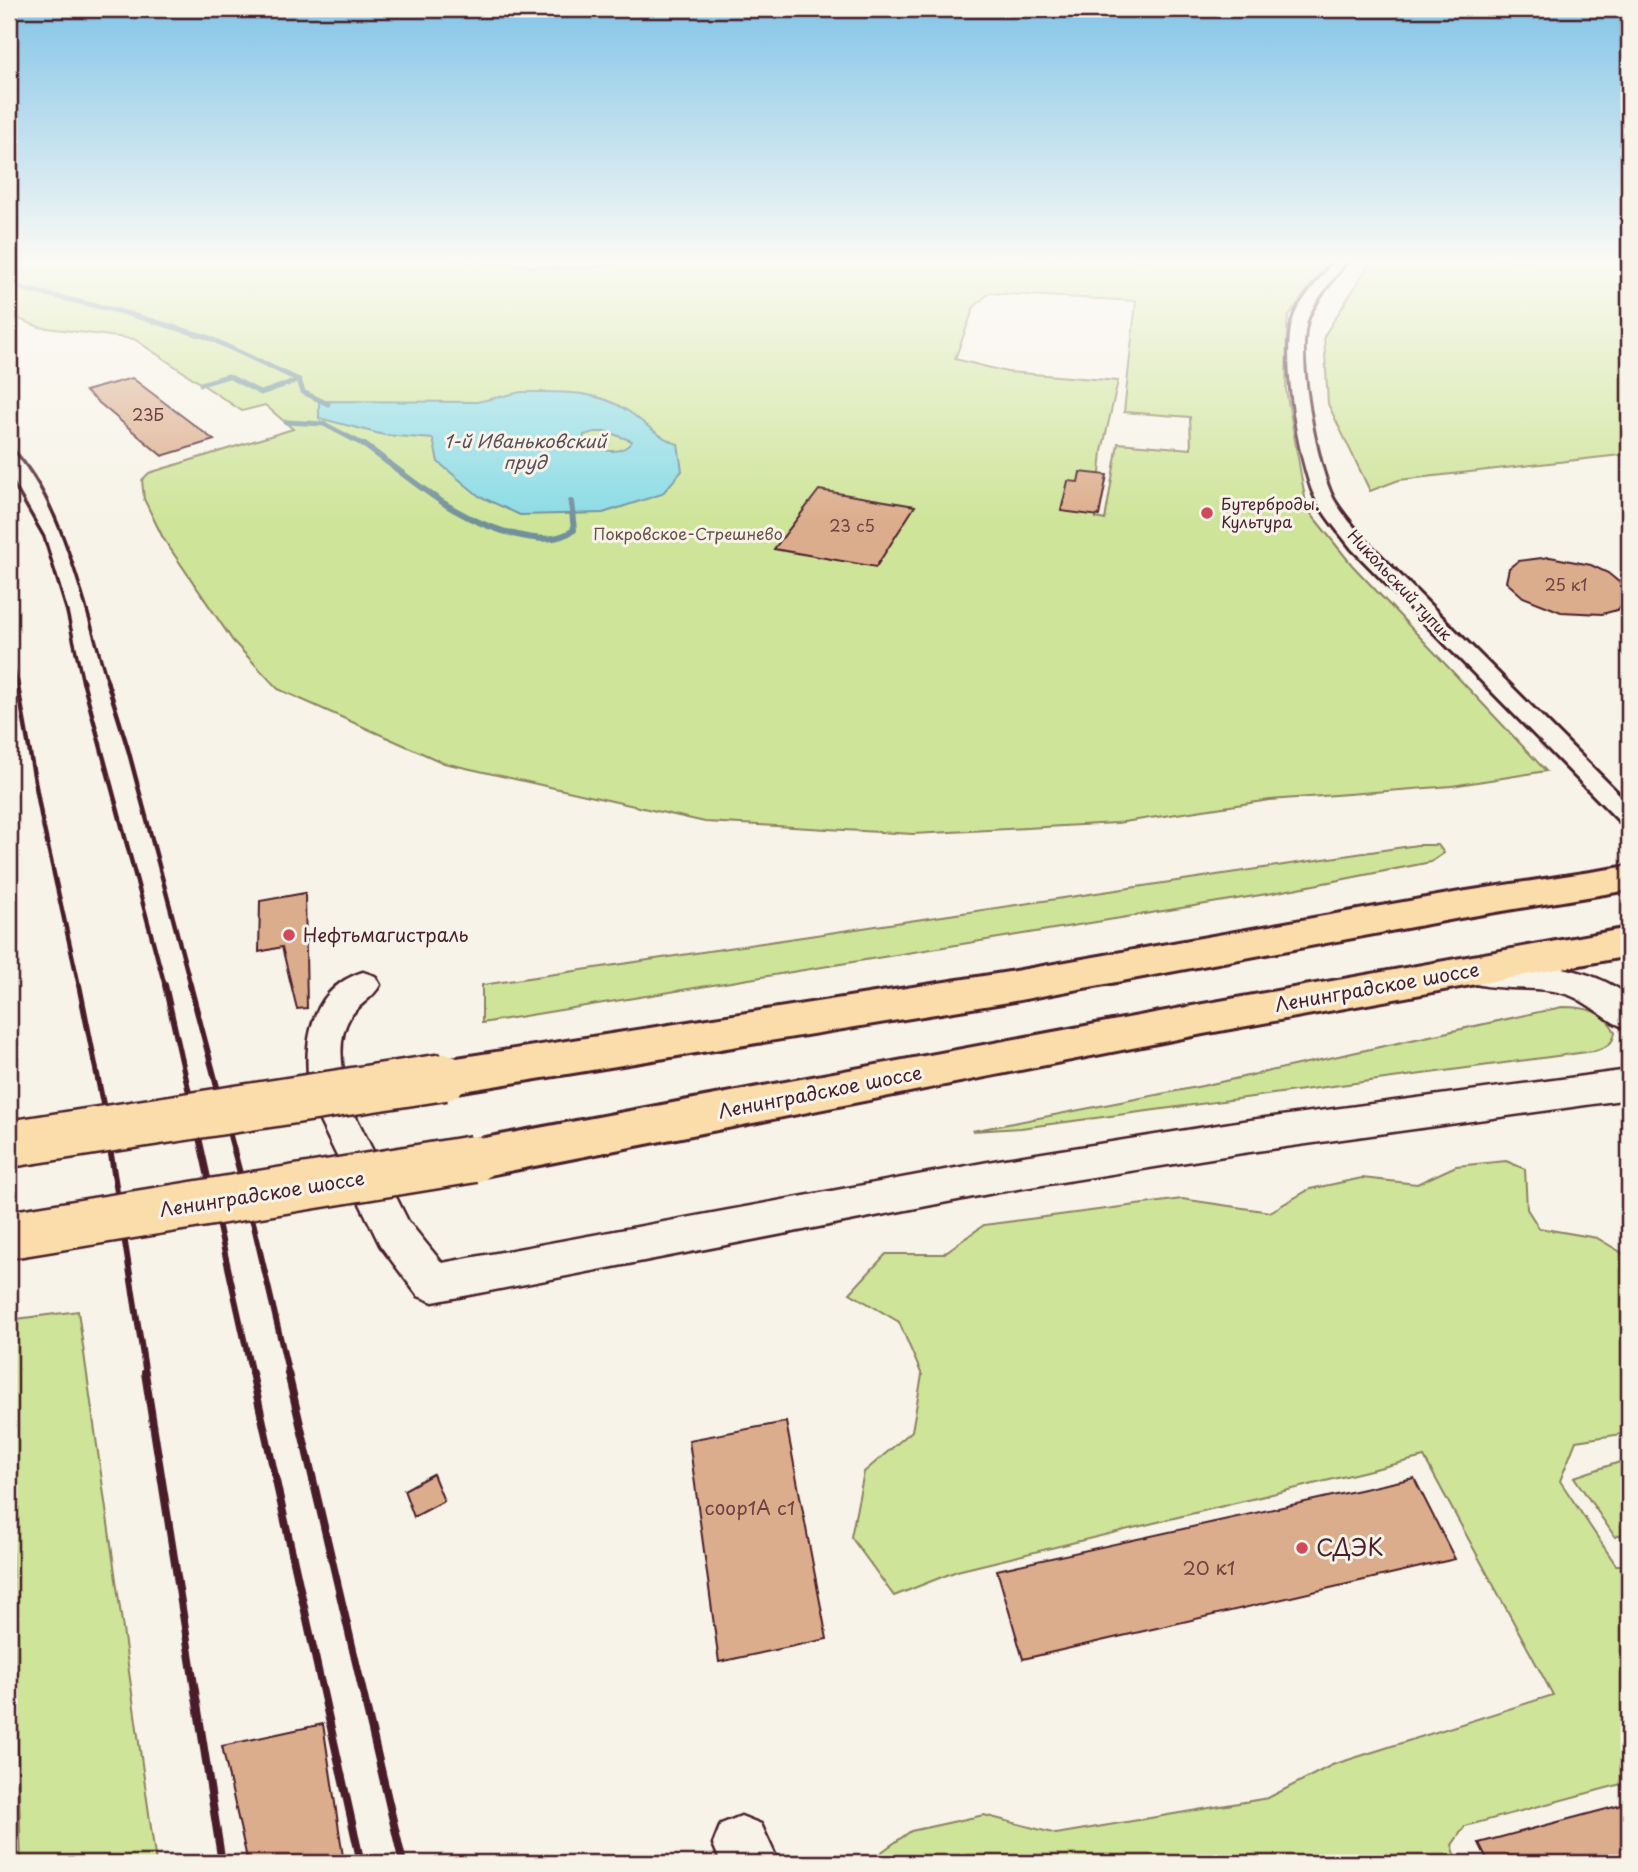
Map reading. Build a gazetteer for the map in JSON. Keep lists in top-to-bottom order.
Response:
{
  "streets": {
    "main road": ["Ленинградское шоссе"],
    "street": ["Никольский тупик"]
  },
  "water": ["1-й Иваньковский пруд"],
  "parks": ["Покровское-Стрешнево"],
  "places": ["Бутерброды. Культура", "Нефтьмагистраль", "СДЭК"],
  "house_numbers": [
    "23Б",
    "23 с5",
    "25 к1",
    "соор1А с1",
    "20 к1"
  ]
}
